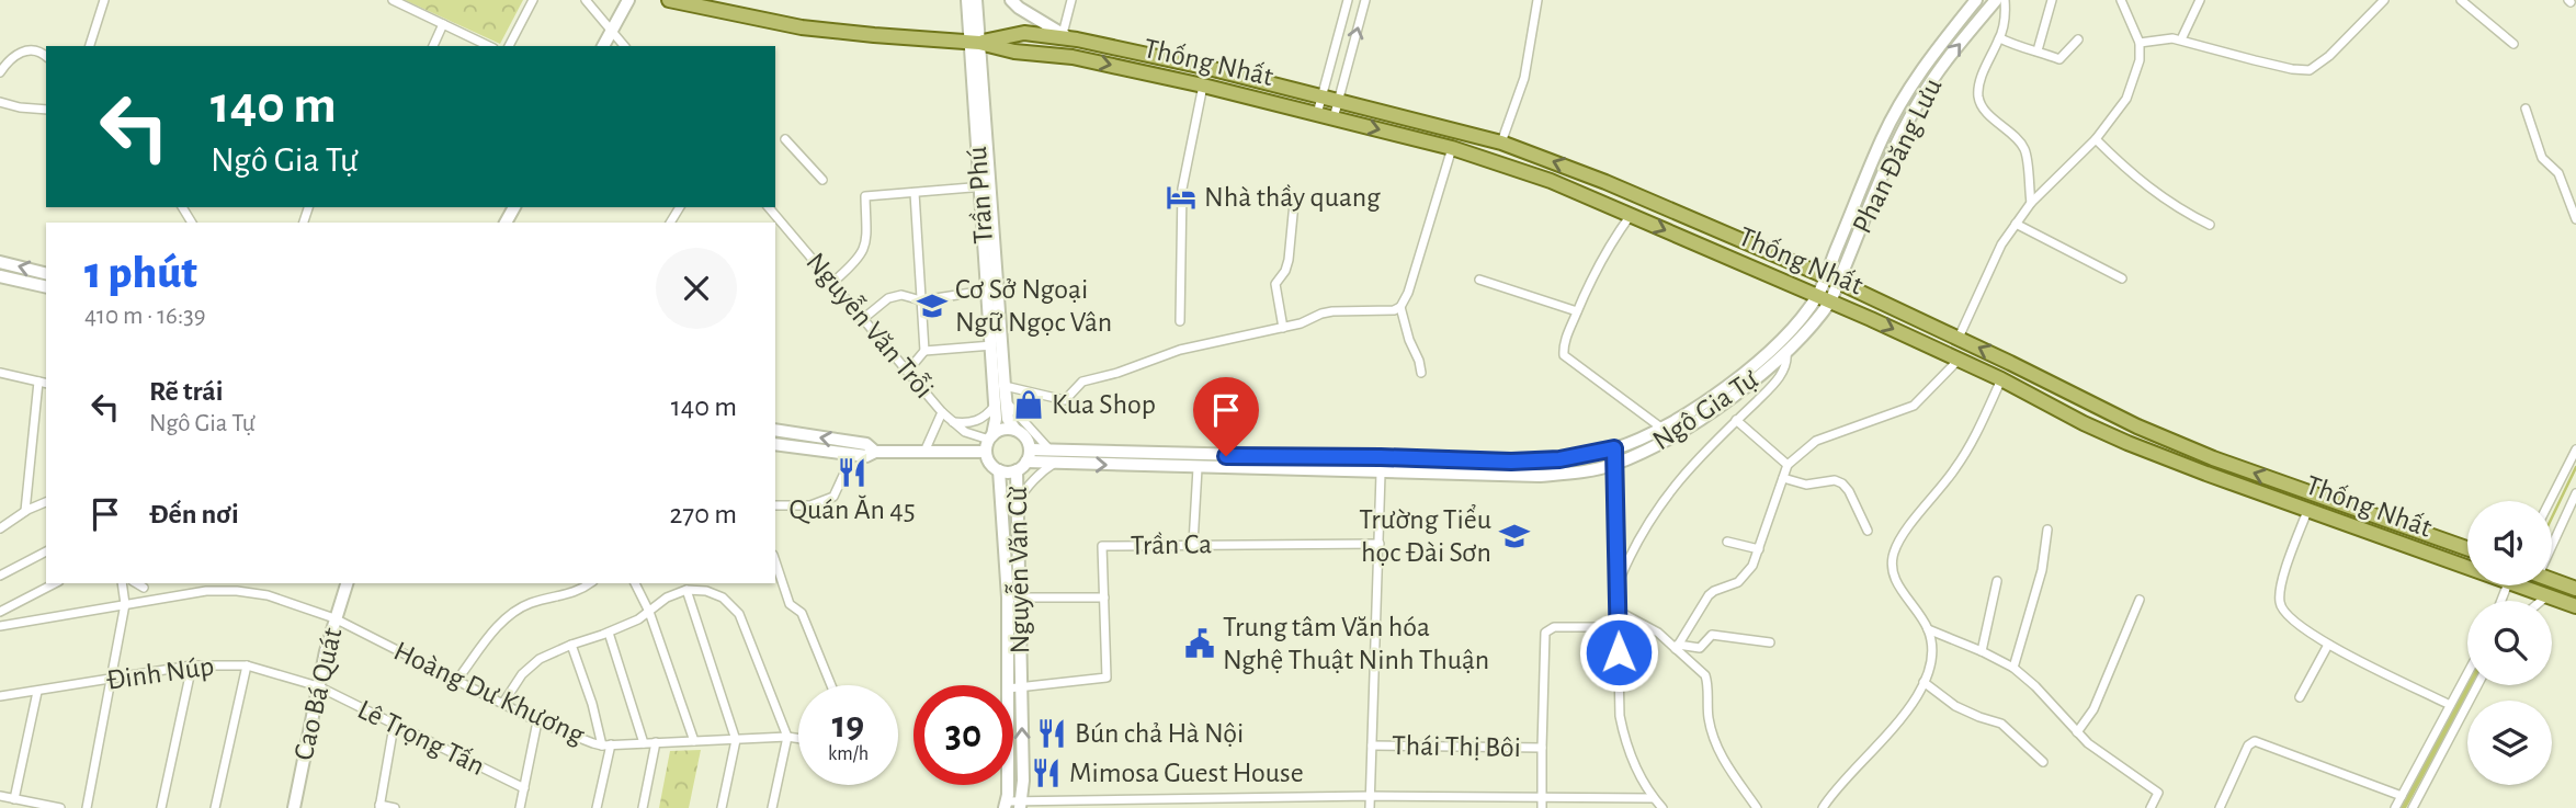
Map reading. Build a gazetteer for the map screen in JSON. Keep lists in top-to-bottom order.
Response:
{
  "streets": {
    "main road": [
      "Thống Nhất",
      "Phan Đăng Lưu",
      "Trần Phú",
      "Ngô Gia Tự",
      "Nguyễn Văn Cừ",
      "Cao Bá Quát"
    ],
    "street": [
      "Nguyễn Văn Trỗi",
      "Trần Ca",
      "Đinh Núp",
      "Hoàng Dư Khương",
      "Lê Trọng Tấn",
      "Thái Thị Bôi"
    ]
  },
  "crossings": [
    ["Thống Nhất", "Phan Đăng Lưu"],
    ["Thống Nhất", "Trần Phú"],
    ["Thống Nhất", "Ngô Gia Tự"],
    ["Phan Đăng Lưu", "Ngô Gia Tự"],
    ["Trần Phú", "Nguyễn Văn Trỗi"],
    ["Trần Phú", "Ngô Gia Tự"],
    ["Trần Phú", "Nguyễn Văn Cừ"],
    ["Nguyễn Văn Trỗi", "Ngô Gia Tự"],
    ["Nguyễn Văn Trỗi", "Nguyễn Văn Cừ"],
    ["Ngô Gia Tự", "Nguyễn Văn Cừ"],
    ["Trần Ca", "Nguyễn Văn Cừ"],
    ["Đinh Núp", "Cao Bá Quát"],
    ["Đinh Núp", "Lê Trọng Tấn"],
    ["Hoàng Dư Khương", "Cao Bá Quát"],
    ["Cao Bá Quát", "Lê Trọng Tấn"]
  ],
  "places": {
    "hotel": ["Nhà thầy quang"],
    "school or university": ["Cơ Sở Ngoại Ngữ Ngọc Vân", "Trường Tiểu học Đài Sơn"],
    "shop": ["Kua Shop"],
    "restaurant": ["Quán Ăn 45", "Bún chả Hà Nội", "Mimosa Guest House"],
    "public building": ["Trung tâm Văn hóa Nghệ Thuật Ninh Thuận"]
  },
  "page": {
    "turn": ["140 m", "Ngô Gia Tự"],
    "heading": ["1 phút", "410 m · 16:39"],
    "list": [
      {
        "name": "Rẽ trái",
        "note": "Ngô Gia Tự",
        "value": "140 m"
      },
      {
        "name": "Đến nơi",
        "value": "270 m"
      }
    ],
    "speed": "19 km/h",
    "limit": "30"
  }
}
